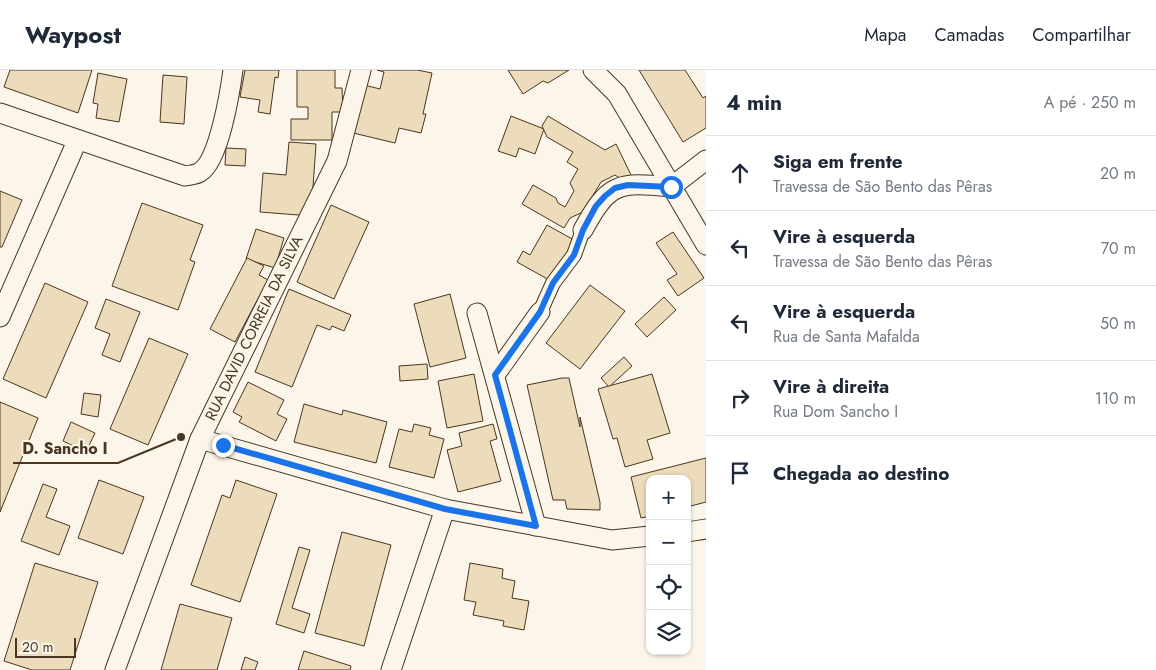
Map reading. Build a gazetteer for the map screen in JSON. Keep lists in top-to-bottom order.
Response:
{
  "streets": {
    "street": ["RUA DAVID CORREIA DA SILVA"]
  },
  "places": ["D. Sancho I"],
  "scale_bar": "20 m",
  "page": {
    "header": "Waypost",
    "nav": ["Mapa", "Camadas", "Compartilhar"],
    "heading": ["4 min", "A pé · 250 m"],
    "list": [
      ["Siga em frente", "Travessa de São Bento das Pêras", "20 m"],
      ["Vire à esquerda", "Travessa de São Bento das Pêras", "70 m"],
      ["Vire à esquerda", "Rua de Santa Mafalda", "50 m"],
      ["Vire à direita", "Rua Dom Sancho I", "110 m"],
      "Chegada ao destino"
    ],
    "map_buttons": ["+", "−"],
    "scale": "20 m"
  }
}
